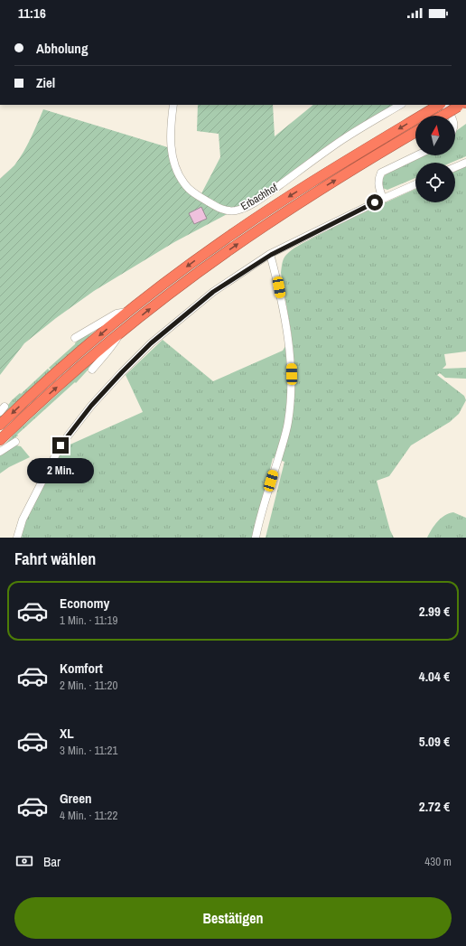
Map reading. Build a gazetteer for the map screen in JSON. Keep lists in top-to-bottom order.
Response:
{
  "streets": {
    "street": ["Erbachhof"]
  },
  "north": "top",
  "page": {
    "status": "11:16",
    "banner": ["Abholung", "Ziel"],
    "bubble": "2 Min.",
    "heading": "Fahrt wählen",
    "list": [
      {
        "name": "Economy",
        "note": "1 Min. · 11:19",
        "value": "2.99 €"
      },
      {
        "name": "Komfort",
        "note": "2 Min. · 11:20",
        "value": "4.04 €"
      },
      {
        "name": "XL",
        "note": "3 Min. · 11:21",
        "value": "5.09 €"
      },
      {
        "name": "Green",
        "note": "4 Min. · 11:22",
        "value": "2.72 €"
      }
    ],
    "pay": ["Bar", "430 m"],
    "buttons": "Bestätigen"
  }
}
